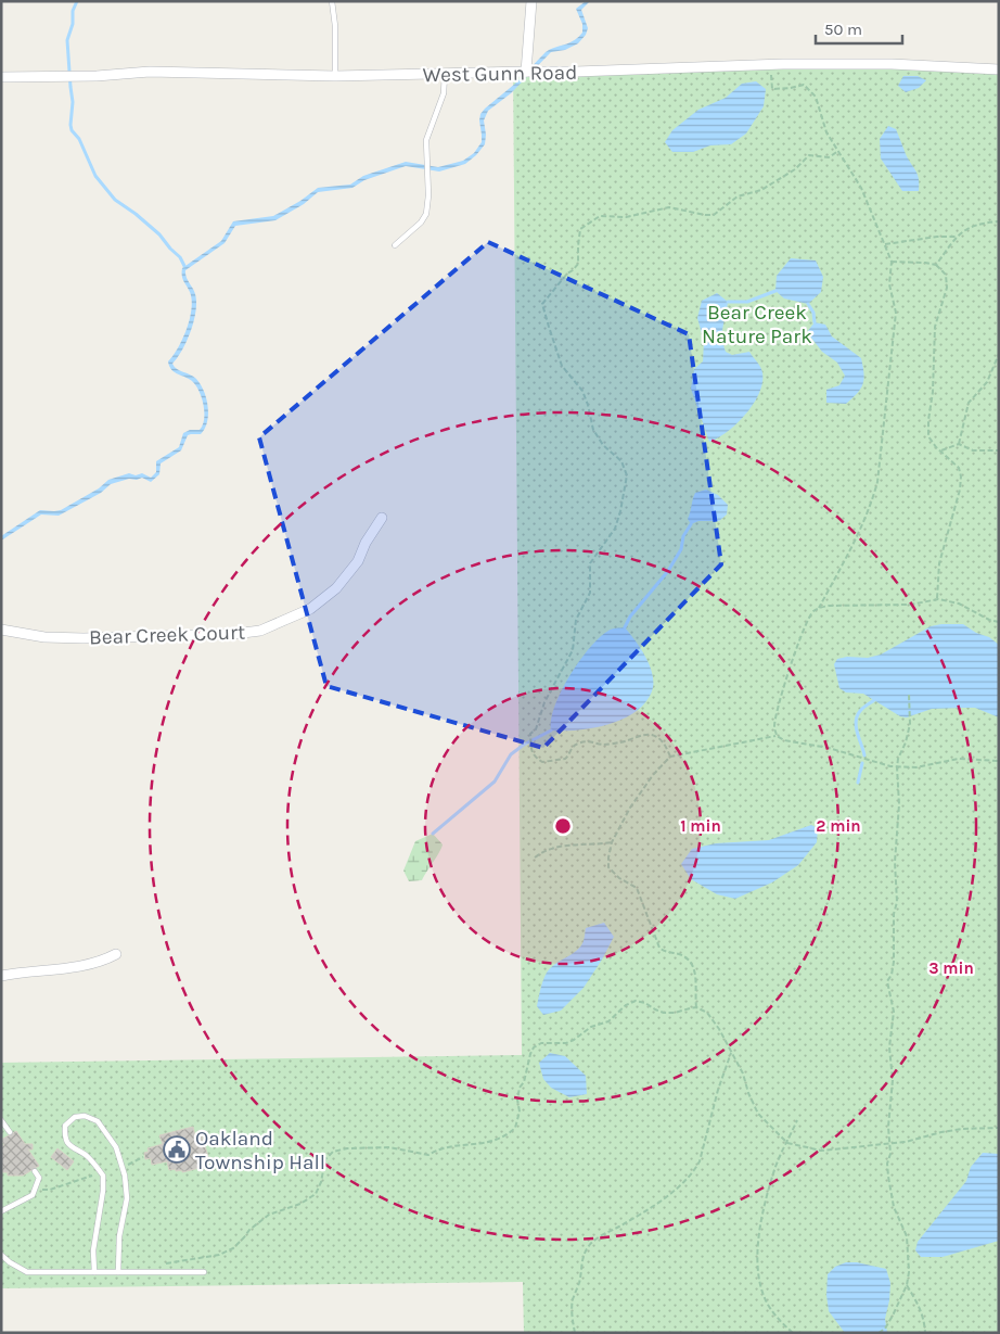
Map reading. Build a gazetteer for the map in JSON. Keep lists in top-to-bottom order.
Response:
{
  "streets": {
    "street": ["West Gunn Road", "Bear Creek Court"]
  },
  "parks": ["Bear Creek Nature Park"],
  "places": {
    "public building": ["Oakland Township Hall"]
  },
  "scale_bar": "50 m",
  "rings": ["1 min", "2 min", "3 min"]
}
